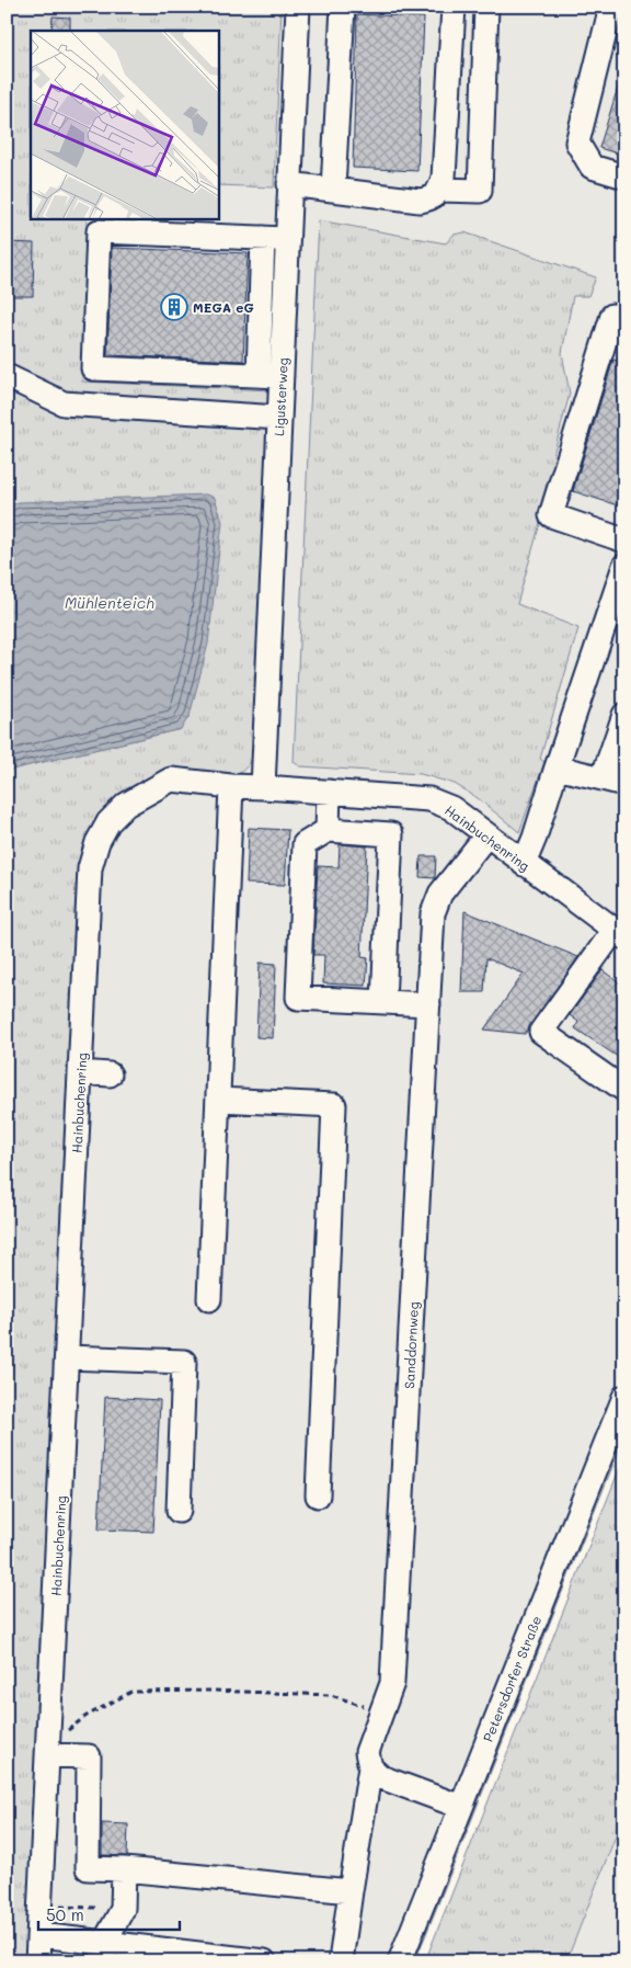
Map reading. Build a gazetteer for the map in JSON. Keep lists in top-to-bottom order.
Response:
{
  "streets": {
    "street": [
      "Ligusterweg",
      "Hainbuchenring",
      "Sanddornweg",
      "Petersdorfer Straße"
    ]
  },
  "crossings": [
    ["Ligusterweg", "Hainbuchenring"],
    ["Hainbuchenring", "Sanddornweg"]
  ],
  "water": ["Mühlenteich"],
  "places": {
    "building": ["MEGA eG"]
  },
  "scale_bar": "50 m"
}
